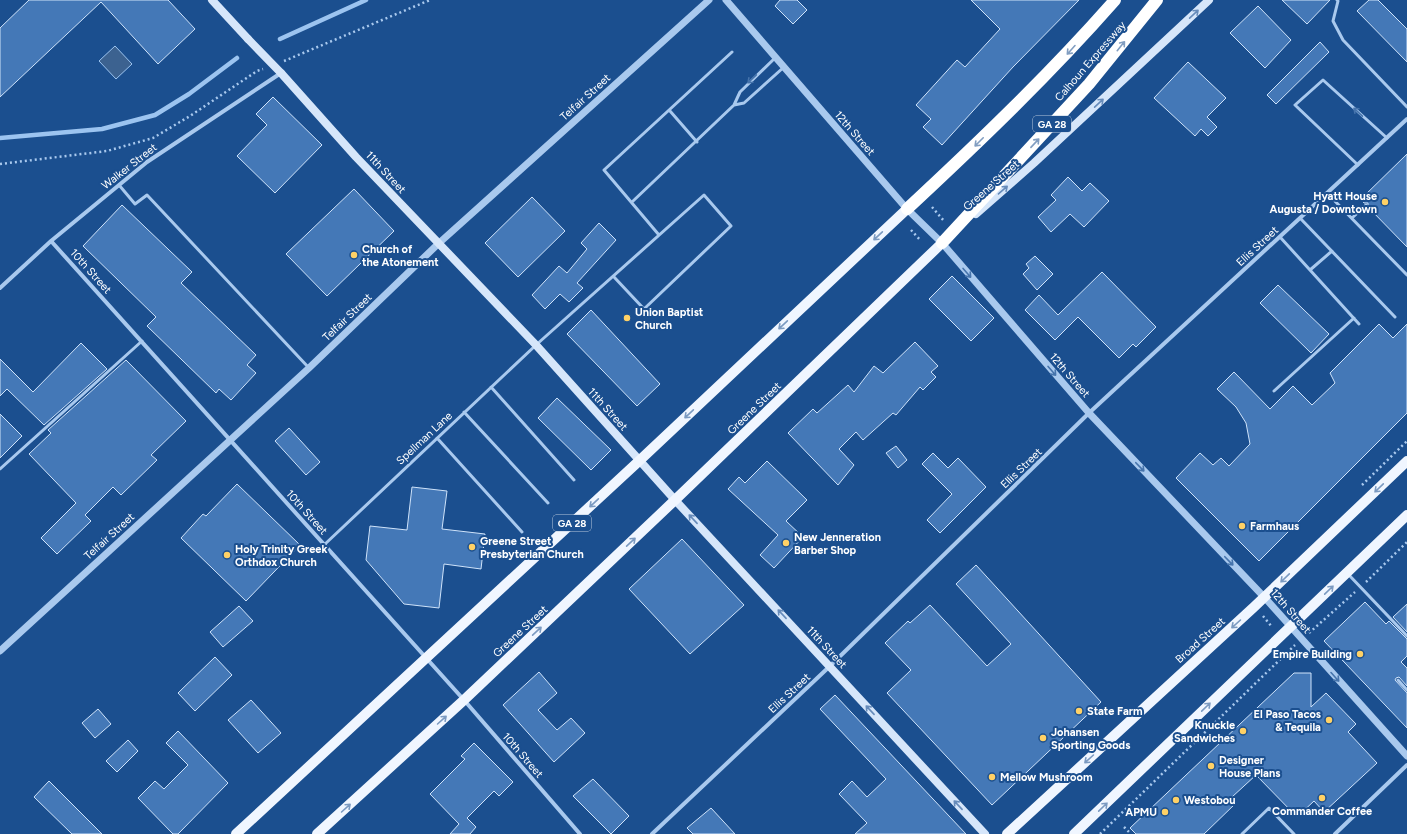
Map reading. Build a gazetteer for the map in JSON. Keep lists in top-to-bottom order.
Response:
{
  "streets": {
    "highway": ["Calhoun Expressway", "GA 28"],
    "main road": ["11th Street", "Greene Street", "Broad Street"],
    "street": [
      "Telfair Street",
      "12th Street",
      "Walker Street",
      "Ellis Street",
      "10th Street"
    ],
    "lane": ["Spellman Lane"]
  },
  "crossings": [
    ["Calhoun Expressway", "GA 28"],
    ["Calhoun Expressway", "12th Street"],
    ["Calhoun Expressway", "Greene Street"],
    ["Telfair Street", "11th Street"],
    ["Telfair Street", "10th Street"],
    ["GA 28", "12th Street"],
    ["GA 28", "11th Street"],
    ["GA 28", "10th Street"],
    ["12th Street", "Greene Street"],
    ["12th Street", "Ellis Street"],
    ["12th Street", "Broad Street"],
    ["Walker Street", "11th Street"],
    ["Walker Street", "10th Street"],
    ["11th Street", "Greene Street"],
    ["11th Street", "Ellis Street"],
    ["11th Street", "Spellman Lane"],
    ["Greene Street", "10th Street"],
    ["10th Street", "Spellman Lane"]
  ],
  "one_way": ["12th Street", "11th Street"],
  "places": [
    "Hyatt House Augusta / Downtown",
    "Church of the Atonement",
    "Union Baptist Church",
    "Farmhaus",
    "New Jenneration Barber Shop",
    "Greene Street Presbyterian Church",
    "Holy Trinity Greek Orthdox Church",
    "Empire Building",
    "State Farm",
    "El Paso Tacos & Tequila",
    "Knuckle Sandwiches",
    "Johansen Sporting Goods",
    "Designer House Plans",
    "Mellow Mushroom",
    "Commander Coffee",
    "Westobou",
    "APMU"
  ]
}
